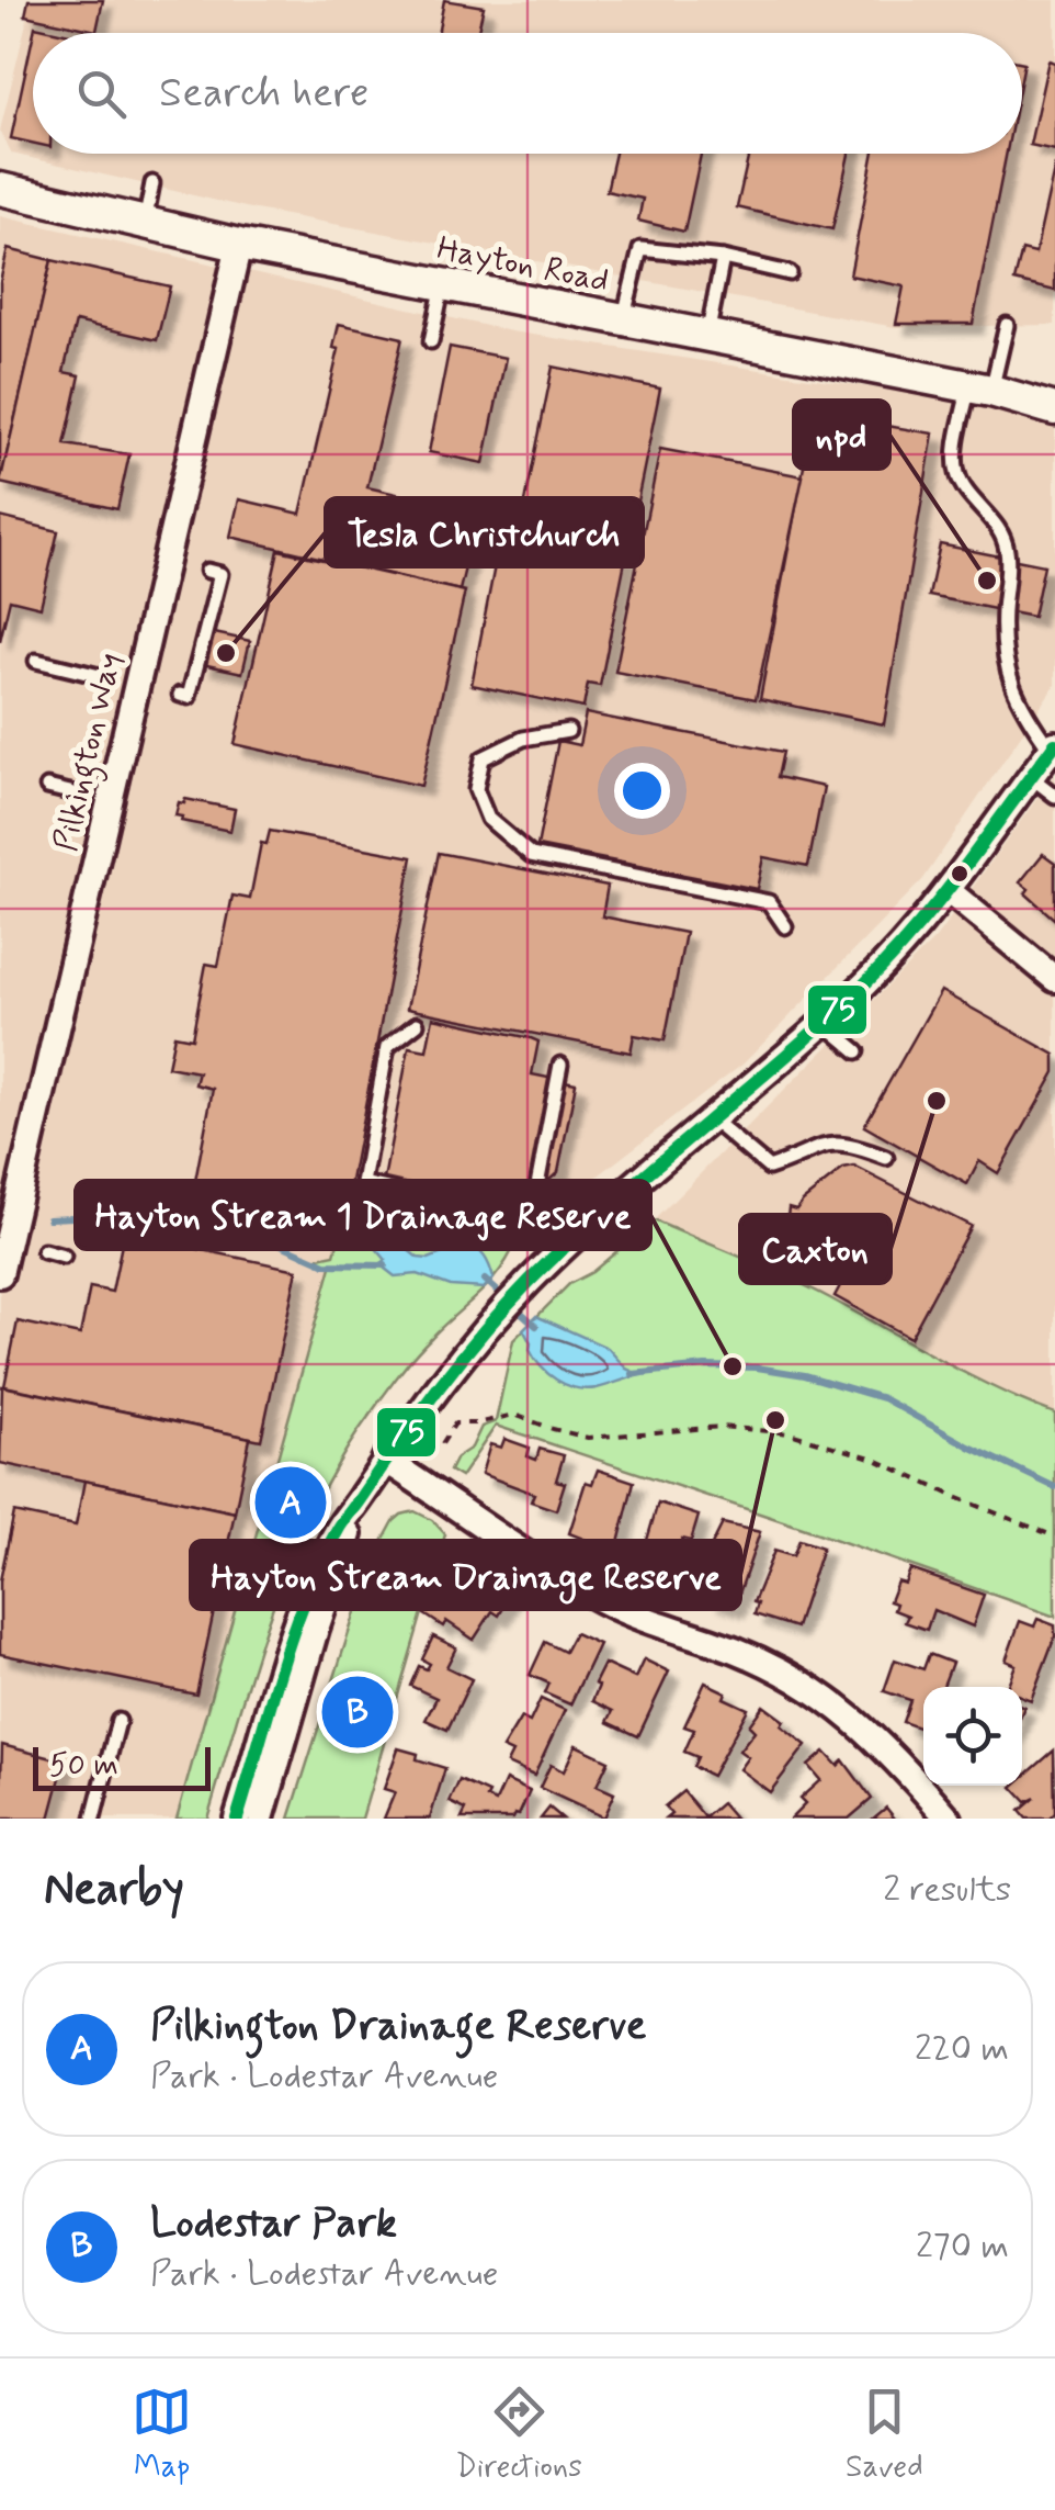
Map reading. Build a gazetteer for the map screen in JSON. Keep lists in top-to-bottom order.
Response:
{
  "streets": {
    "street": ["Hayton Road", "Pilkington Way"]
  },
  "crossings": [
    ["Hayton Road", "Pilkington Way"]
  ],
  "places": [
    "npd",
    "Tesla Christchurch",
    "Caxton",
    "Hayton Stream 1 Drainage Reserve",
    "Hayton Stream Drainage Reserve"
  ],
  "lines": ["transit line 75"],
  "scale_bar": "50 m",
  "page": {
    "search": "Search here",
    "pins": ["A", "B"],
    "scale": "50 m",
    "heading": ["Nearby", "2 results"],
    "list": [
      {
        "mark": "A",
        "name": "Pilkington Drainage Reserve",
        "note": "Park · Lodestar Avenue",
        "value": "220 m"
      },
      {
        "mark": "B",
        "name": "Lodestar Park",
        "note": "Park · Lodestar Avenue",
        "value": "270 m"
      }
    ],
    "nav": ["Map", "Directions", "Saved"]
  }
}
